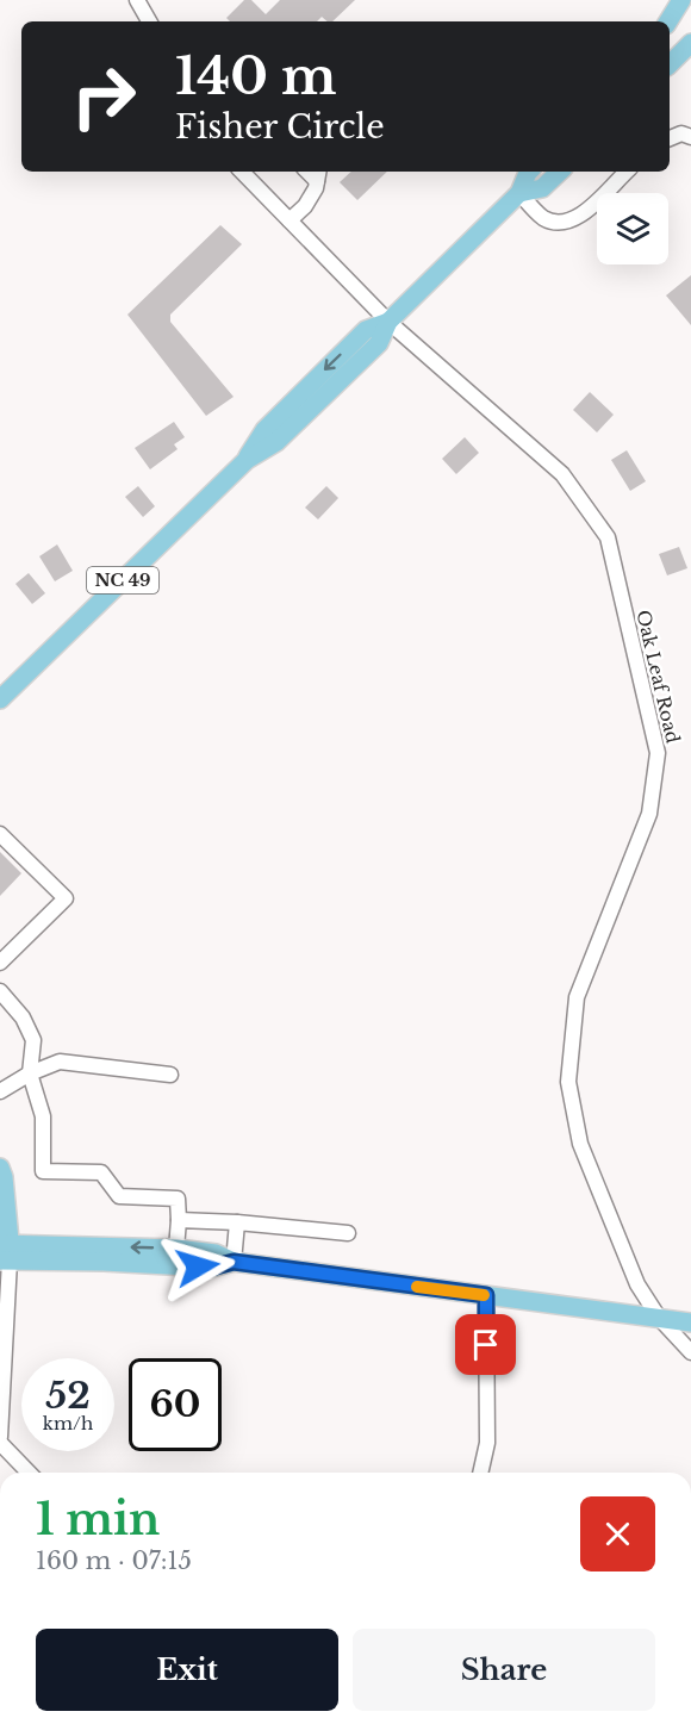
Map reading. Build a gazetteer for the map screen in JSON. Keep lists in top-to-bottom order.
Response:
{
  "streets": {
    "main road": ["NC 49"],
    "street": ["Oak Leaf Road"]
  },
  "crossings": [
    ["NC 49", "Oak Leaf Road"]
  ],
  "page": {
    "turn": ["140 m", "Fisher Circle"],
    "speed": "52 km/h",
    "limit": "60",
    "heading": ["1 min", "160 m · 07:15"],
    "buttons": ["Exit", "Share"]
  }
}
